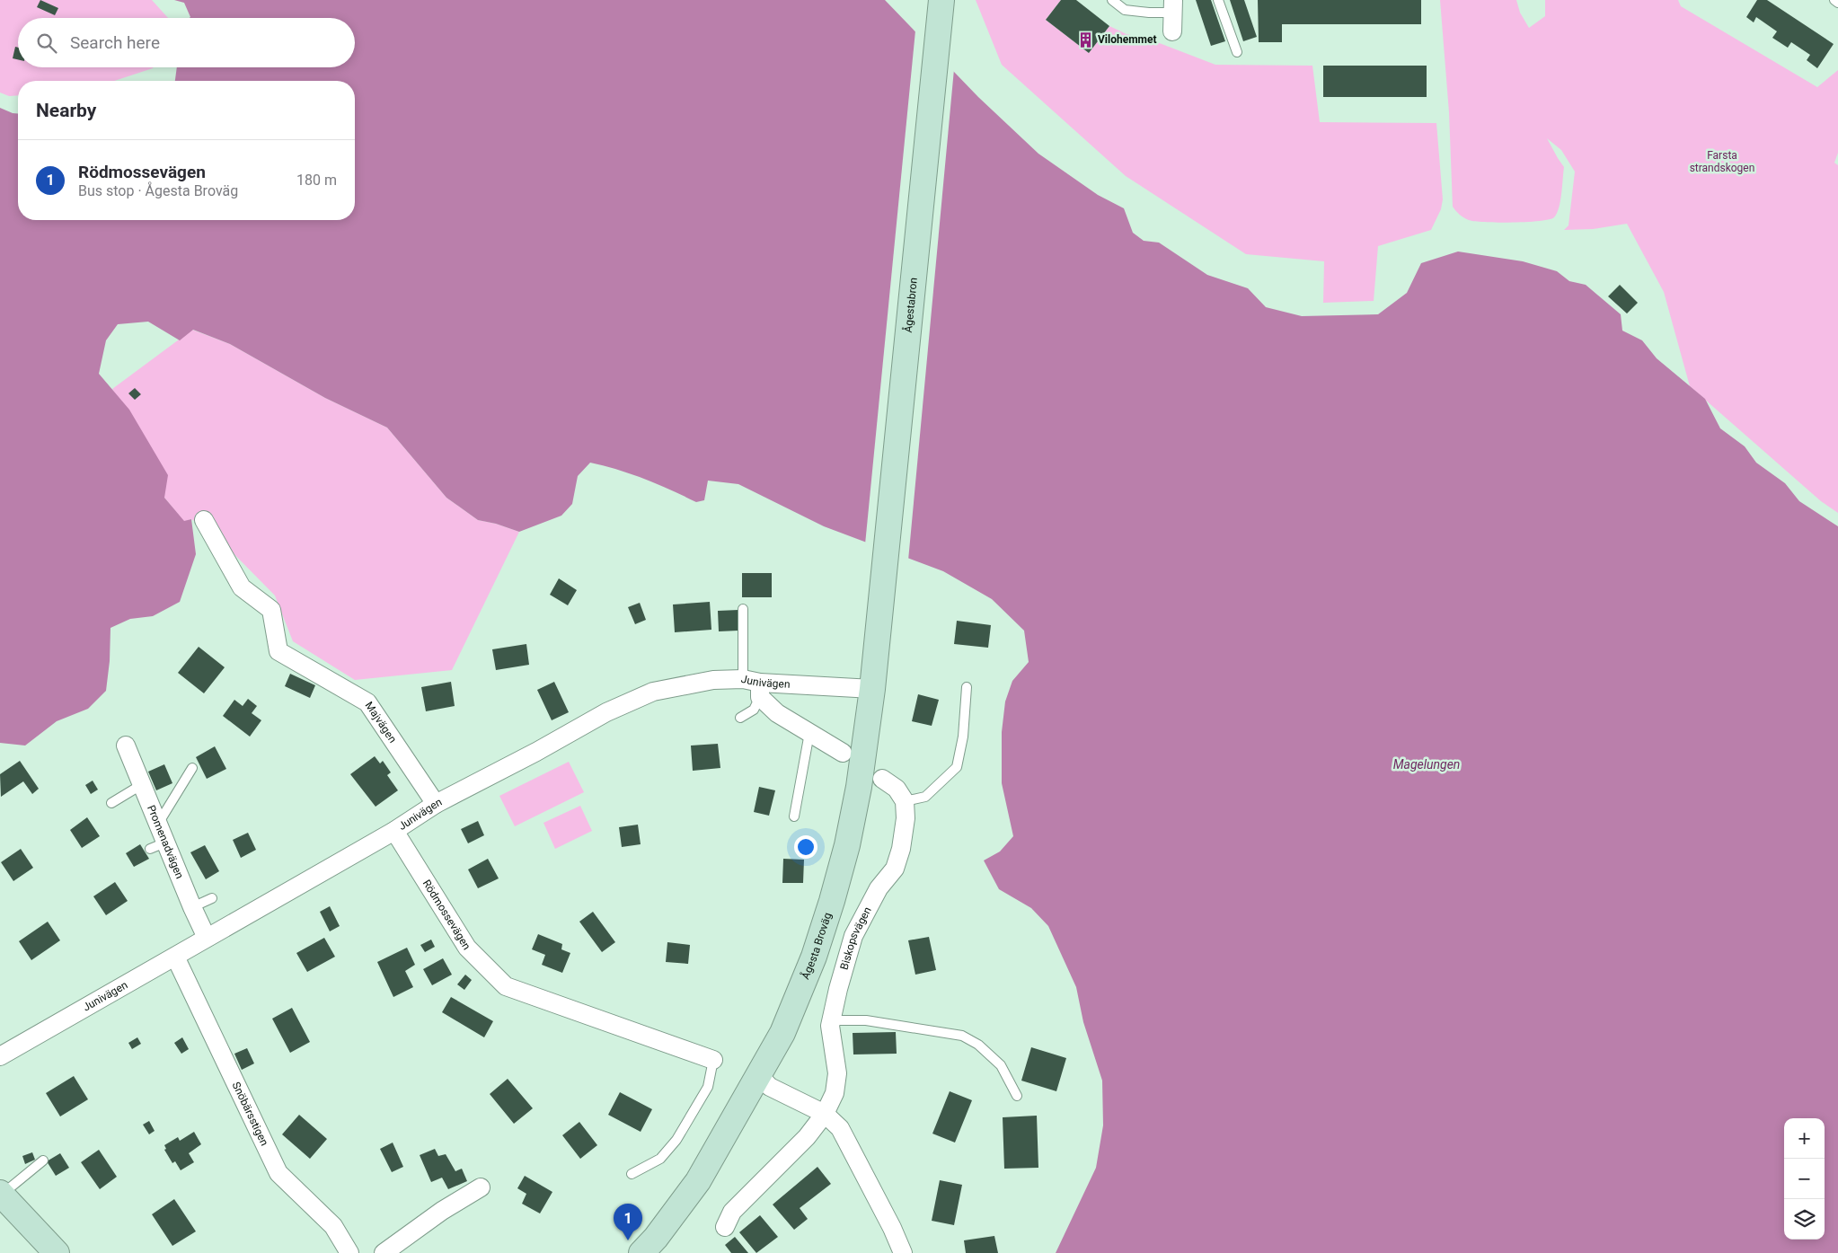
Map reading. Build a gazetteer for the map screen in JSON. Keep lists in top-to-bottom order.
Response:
{
  "streets": {
    "main road": ["Ågestabron", "Ågesta Broväg"],
    "street": [
      "Junivägen",
      "Majvägen",
      "Promenadvägen",
      "Rödmossevägen",
      "Biskopsvägen",
      "Snöbärsstigen"
    ]
  },
  "crossings": [
    ["Ågestabron", "Ågesta Broväg"],
    ["Junivägen", "Majvägen"],
    ["Junivägen", "Promenadvägen"],
    ["Junivägen", "Rödmossevägen"],
    ["Junivägen", "Ågesta Broväg"],
    ["Junivägen", "Snöbärsstigen"]
  ],
  "water": ["Magelungen"],
  "parks": ["Farsta strandskogen"],
  "places": {
    "building": ["Vilohemmet"]
  },
  "page": {
    "search": "Search here",
    "heading": "Nearby",
    "list": [
      {
        "mark": "1",
        "name": "Rödmossevägen",
        "note": "Bus stop · Ågesta Broväg",
        "value": "180 m"
      }
    ],
    "map_buttons": ["+", "−"],
    "pins": "1"
  }
}
